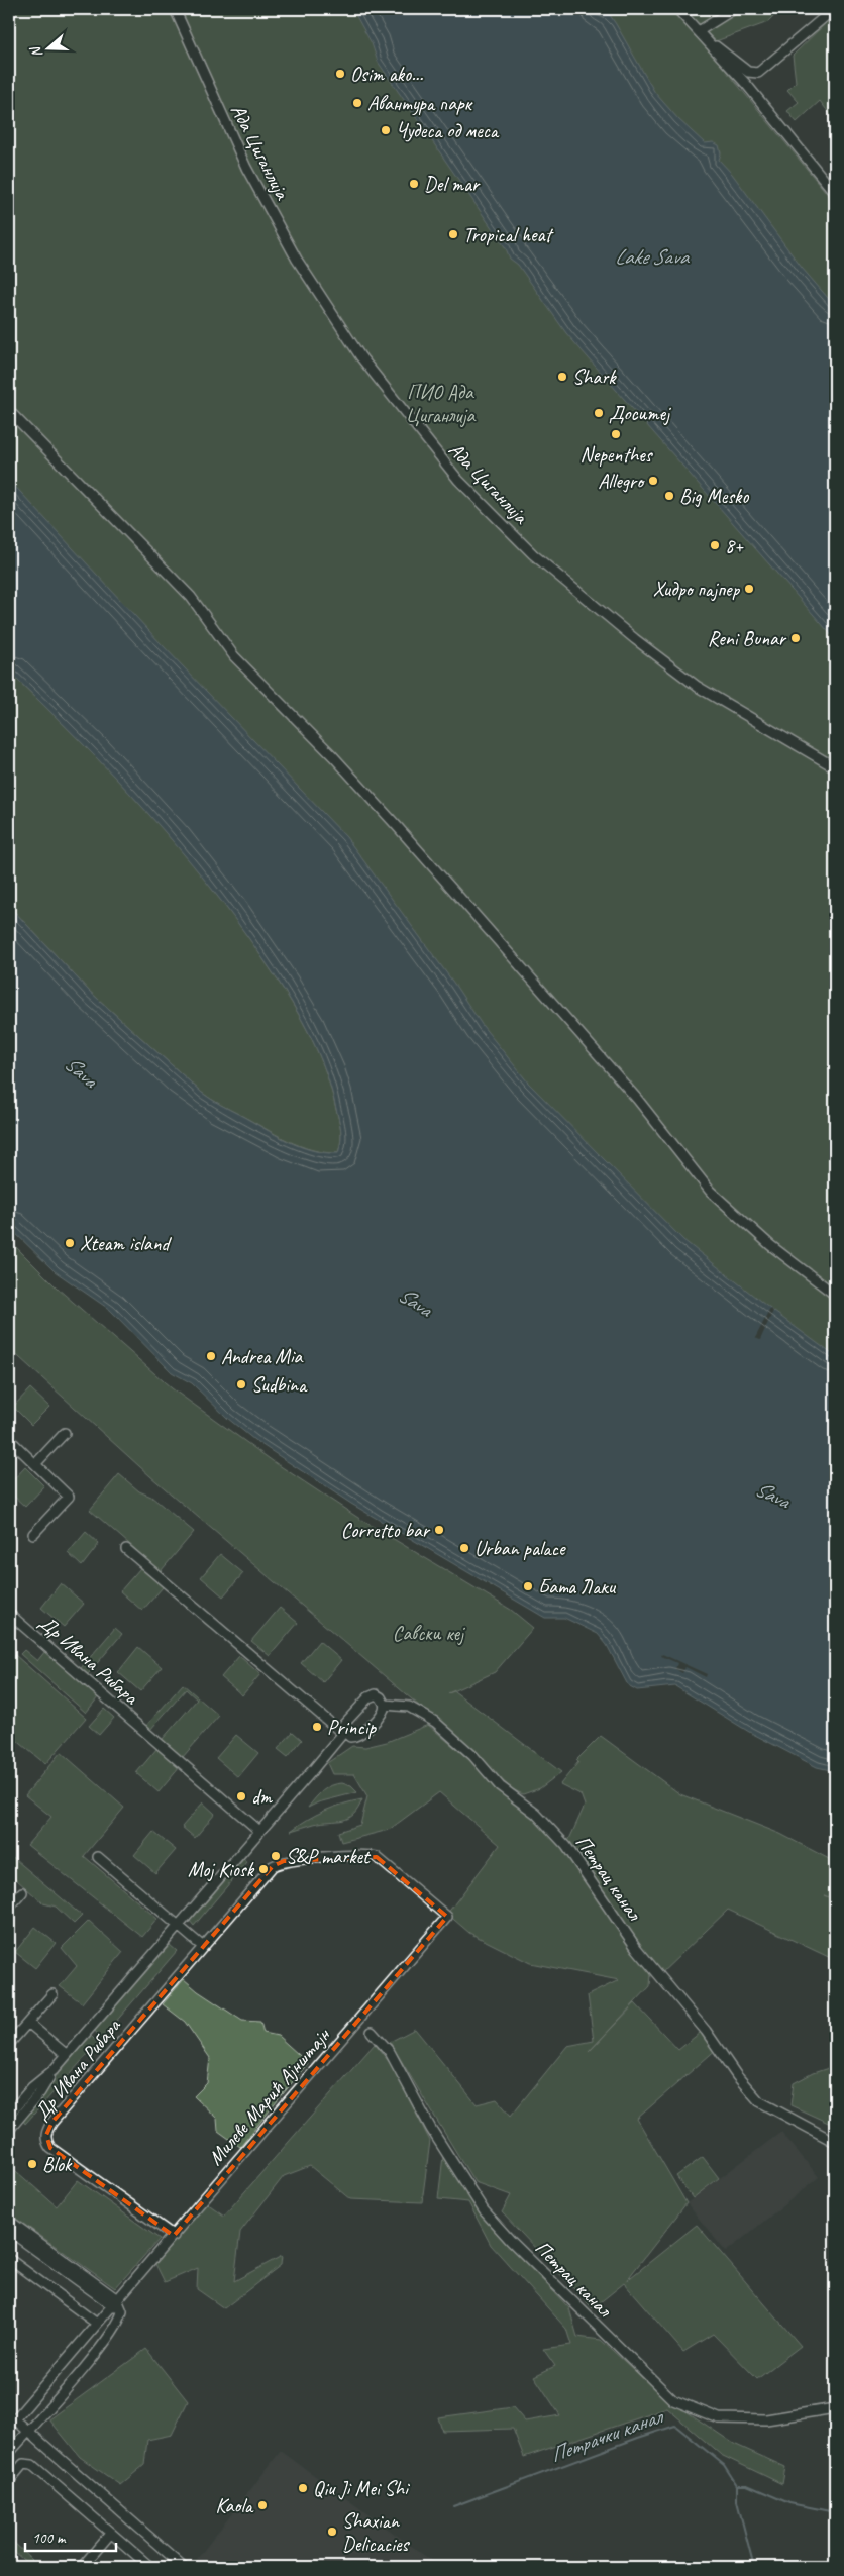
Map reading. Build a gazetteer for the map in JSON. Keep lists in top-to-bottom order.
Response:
{
  "streets": {
    "street": [
      "Ада Циганлија",
      "Др Ивана Рибара",
      "Петрац канал",
      "Милеве Марић Ајнштајн"
    ]
  },
  "crossings": [
    ["Др Ивана Рибара", "Петрац канал"],
    ["Др Ивана Рибара", "Милеве Марић Ајнштајн"]
  ],
  "water": ["Lake Sava", "Sava", "Петрачки канал"],
  "parks": ["ПИО Ада Циганлија", "Савски кеј"],
  "places": [
    "Osim ako...",
    "Авантура парк",
    "Чудеса од меса",
    "Del mar",
    "Tropical heat",
    "Shark",
    "Доситеј",
    "Nepenthes",
    "Allegro",
    "Big Mesko",
    "8+",
    "Хидро пајпер",
    "Reni Bunar",
    "Xteam island",
    "Andrea Mia",
    "Sudbina",
    "Corretto bar",
    "Urban palace",
    "Бата Лаки",
    "Princip",
    "dm",
    "S&P market",
    "Moj Kiosk",
    "Blok",
    "Qiu Ji Mei Shi",
    "Kaola",
    "Shaxian Delicacies"
  ],
  "scale_bar": "100 m",
  "north": "left"
}
